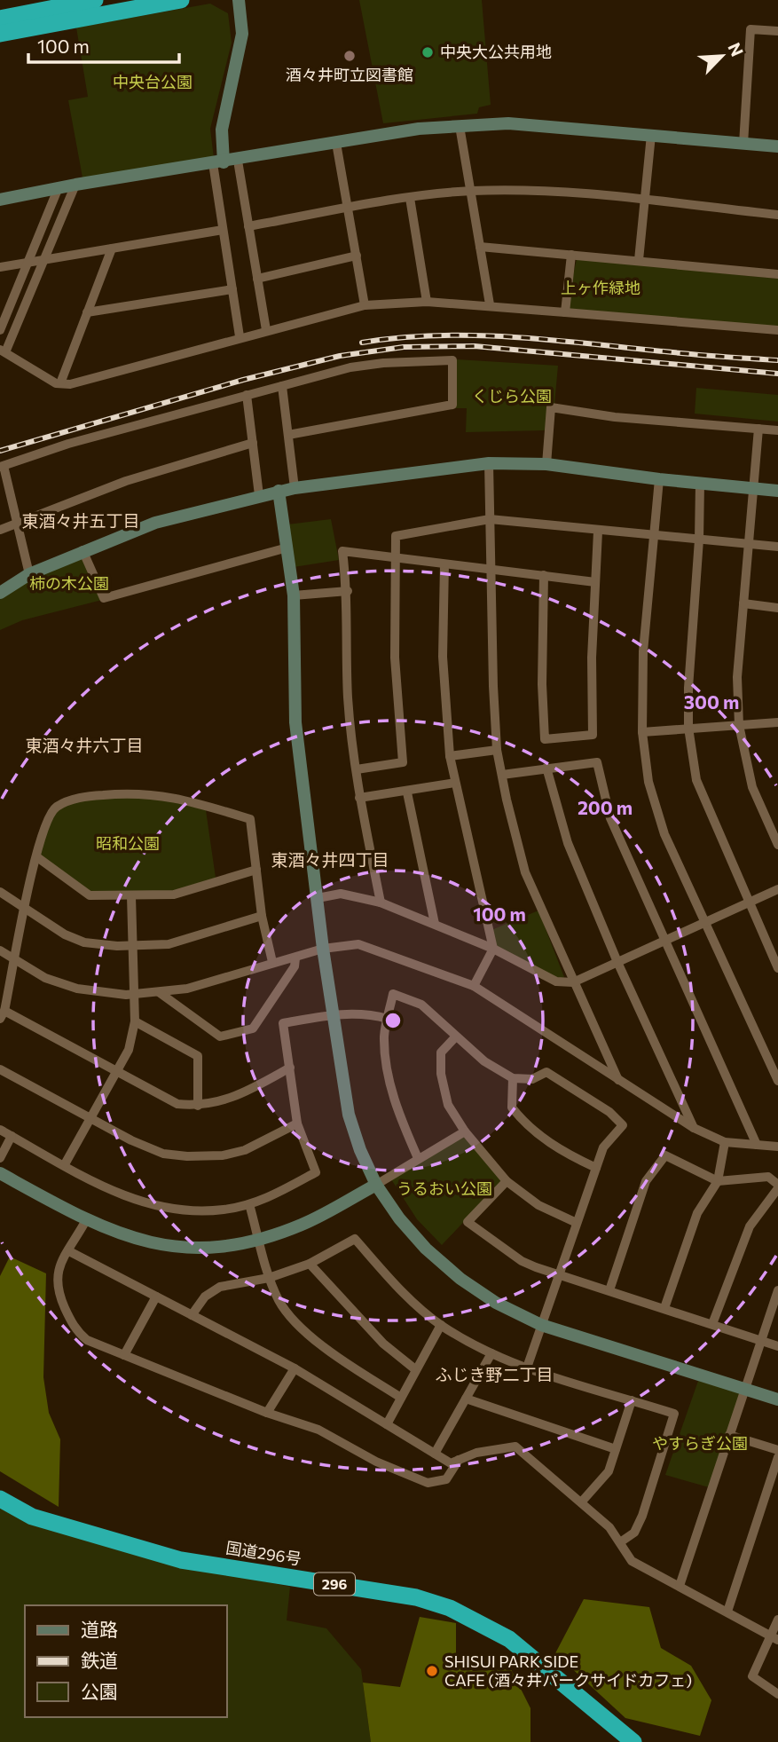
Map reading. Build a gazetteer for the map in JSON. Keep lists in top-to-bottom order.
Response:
{
  "streets": {
    "highway": ["国道296号", "296"]
  },
  "districts": [
    "東酒々井五丁目",
    "東酒々井六丁目",
    "東酒々井四丁目",
    "ふじき野二丁目"
  ],
  "parks": [
    "中央台公園",
    "上ヶ作緑地",
    "くじら公園",
    "柿の木公園",
    "昭和公園",
    "うるおい公園",
    "やすらぎ公園"
  ],
  "places": ["中央大公共用地", "酒々井町立図書館", "SHISUI PARK SIDE CAFE (酒々井パークサイドカフェ)"],
  "legend": ["道路", "鉄道", "公園"],
  "scale_bar": "100 m",
  "north": "top right",
  "rings": ["300 m", "200 m", "100 m"]
}
